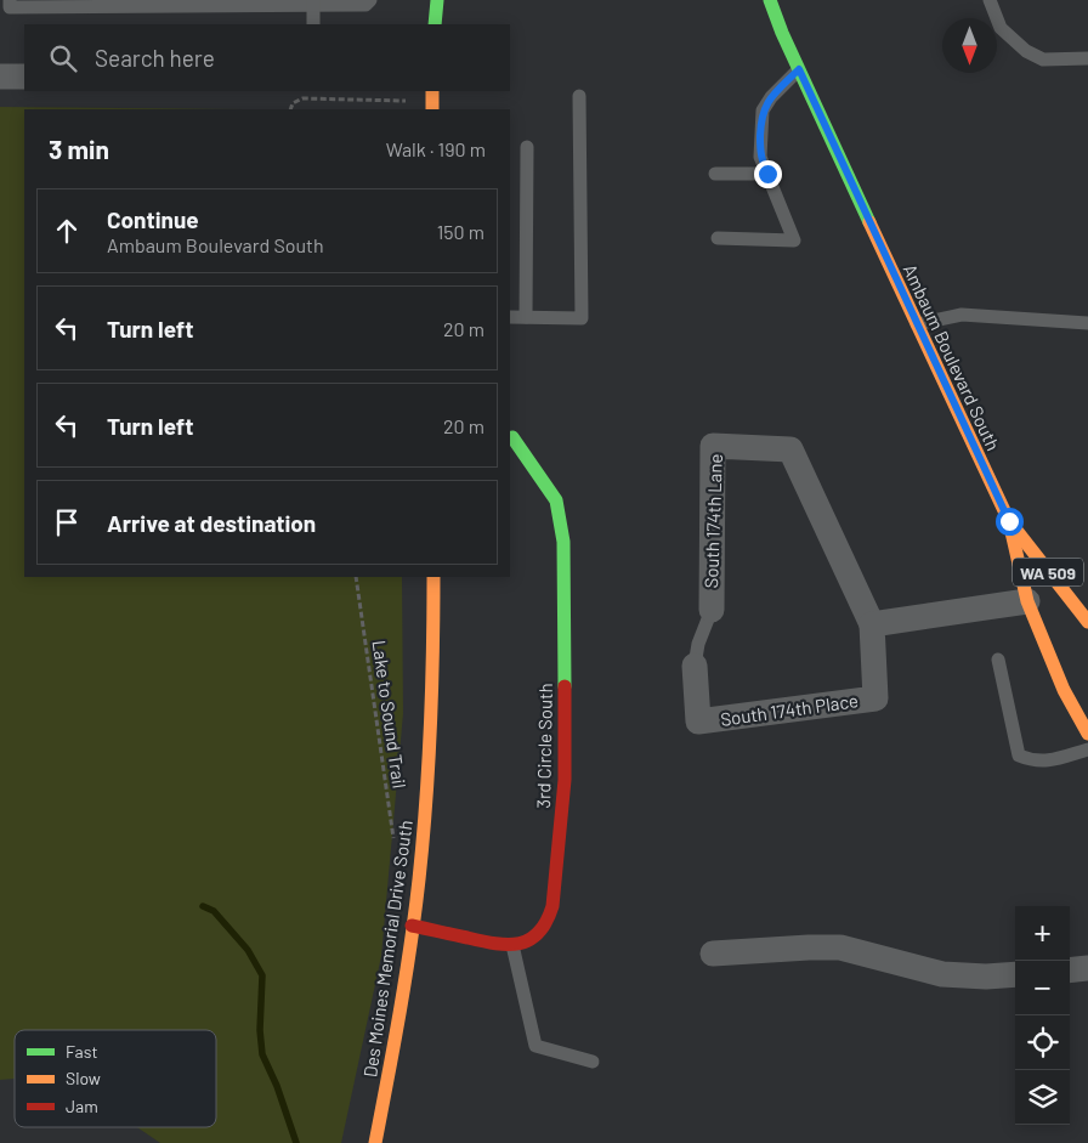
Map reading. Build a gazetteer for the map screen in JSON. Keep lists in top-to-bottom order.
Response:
{
  "streets": {
    "main road": [
      "Ambaum Boulevard South",
      "WA 509",
      "3rd Circle South",
      "Des Moines Memorial Drive South"
    ],
    "street": ["South 174th Lane", "South 174th Place"],
    "path": ["Lake to Sound Trail"]
  },
  "crossings": [
    ["Ambaum Boulevard South", "WA 509"],
    ["South 174th Lane", "South 174th Place"]
  ],
  "legend": ["Fast", "Slow", "Jam"],
  "north": "bottom",
  "page": {
    "search": "Search here",
    "heading": ["3 min", "Walk · 190 m"],
    "list": [
      ["Continue", "Ambaum Boulevard South", "150 m"],
      ["Turn left", "20 m"],
      ["Turn left", "20 m"],
      "Arrive at destination"
    ],
    "map_buttons": ["+", "−"]
  }
}
